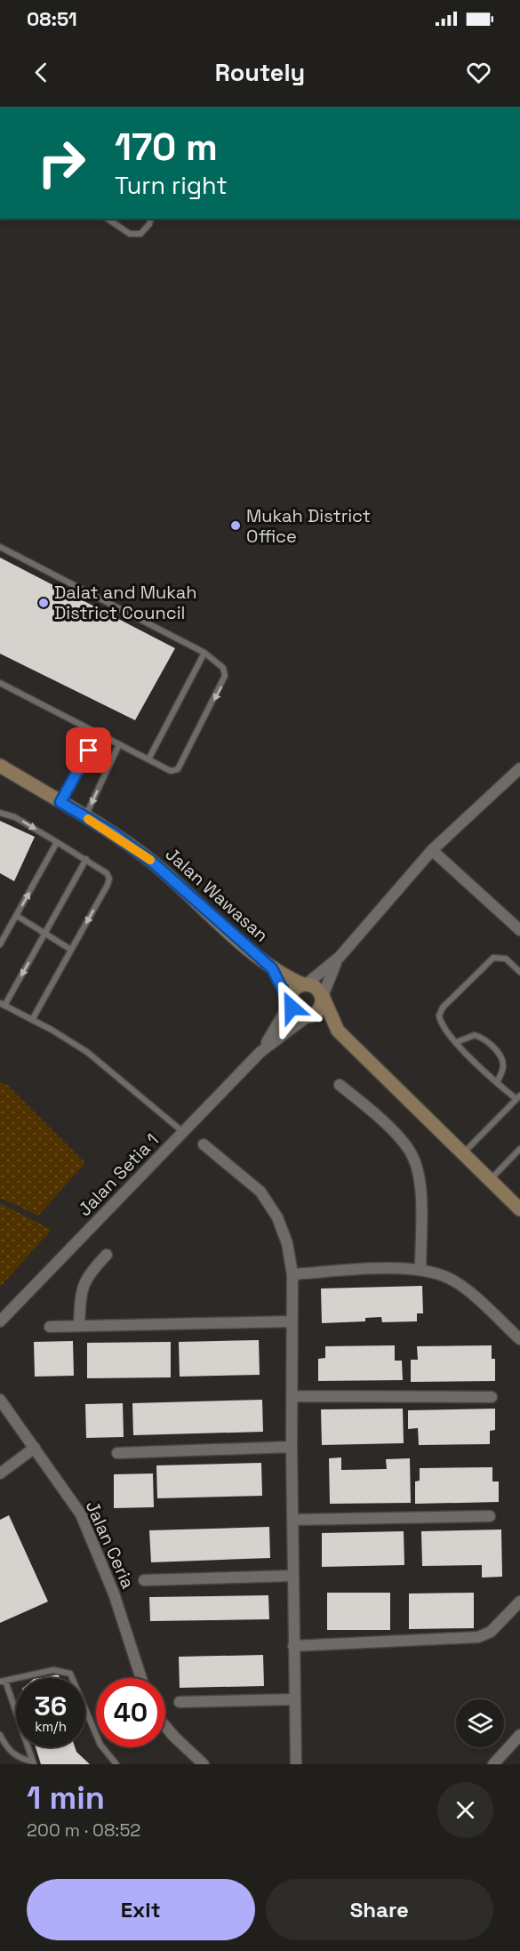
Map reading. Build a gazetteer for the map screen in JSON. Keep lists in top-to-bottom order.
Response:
{
  "streets": {
    "street": ["Jalan Wawasan", "Jalan Setia 1", "Jalan Ceria"]
  },
  "crossings": [
    ["Jalan Wawasan", "Jalan Setia 1"]
  ],
  "places": ["Mukah District Office", "Dalat and Mukah District Council"],
  "page": {
    "status": "08:51",
    "header": "Routely",
    "turn": ["170 m", "Turn right"],
    "speed": "36 km/h",
    "limit": "40",
    "heading": ["1 min", "200 m · 08:52"],
    "buttons": ["Exit", "Share"]
  }
}
